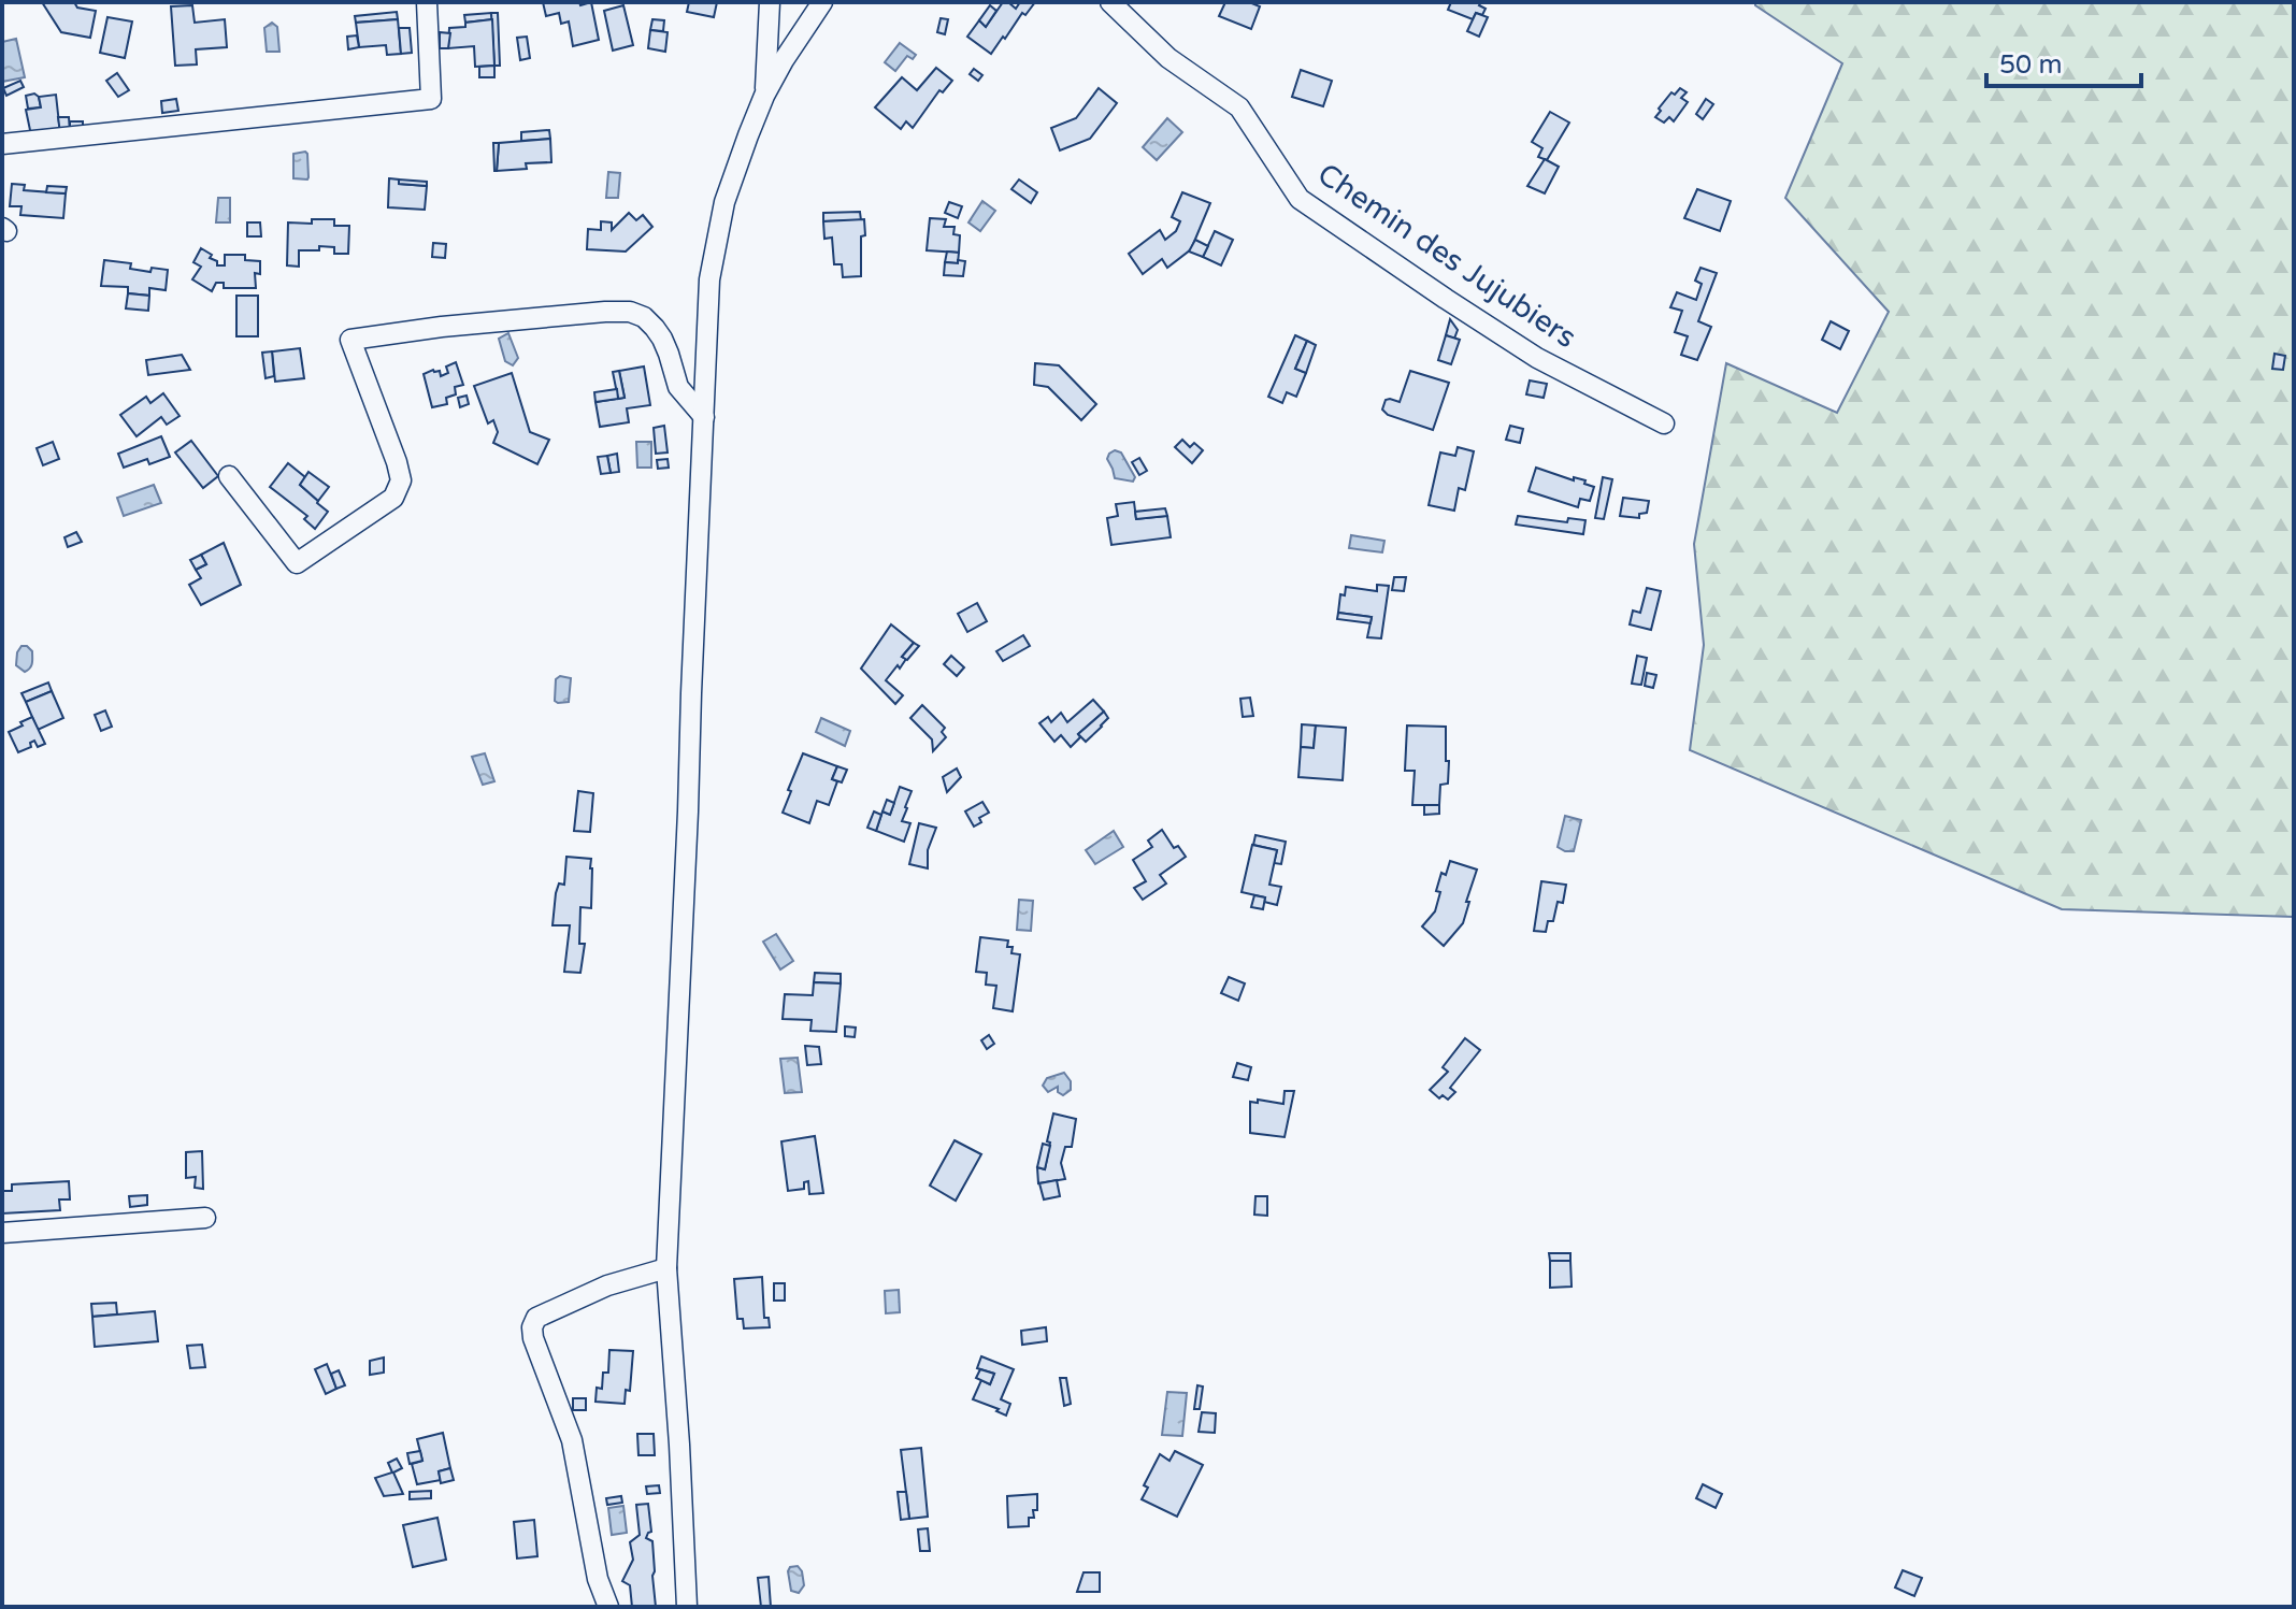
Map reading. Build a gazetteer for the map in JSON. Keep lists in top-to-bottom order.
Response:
{
  "streets": {
    "street": ["Chemin des Jujubiers"]
  },
  "scale_bar": "50 m"
}
